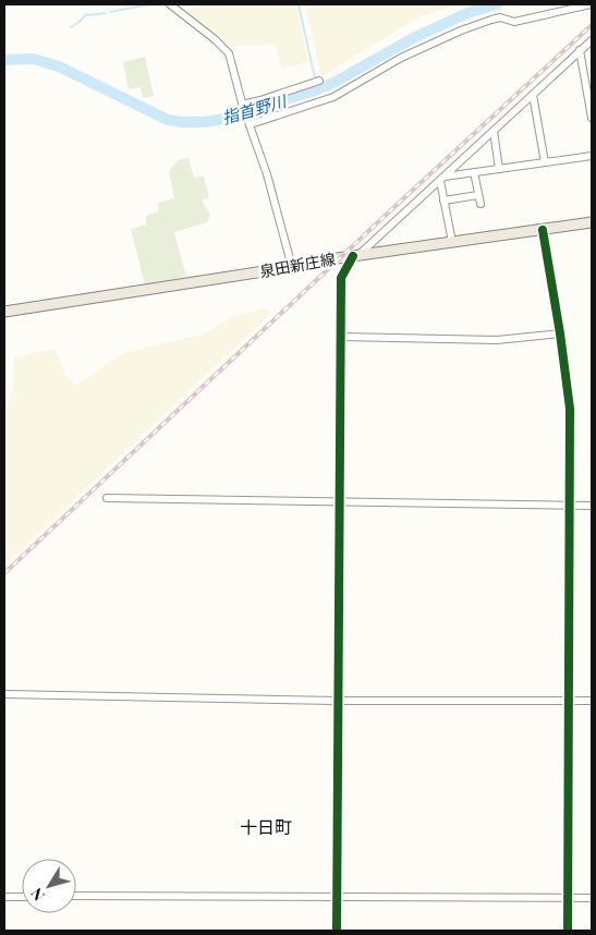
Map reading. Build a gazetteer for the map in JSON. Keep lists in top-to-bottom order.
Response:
{
  "streets": {
    "main road": ["泉田新庄線"]
  },
  "districts": ["十日町"],
  "water": ["指首野川"],
  "north": "bottom left"
}
